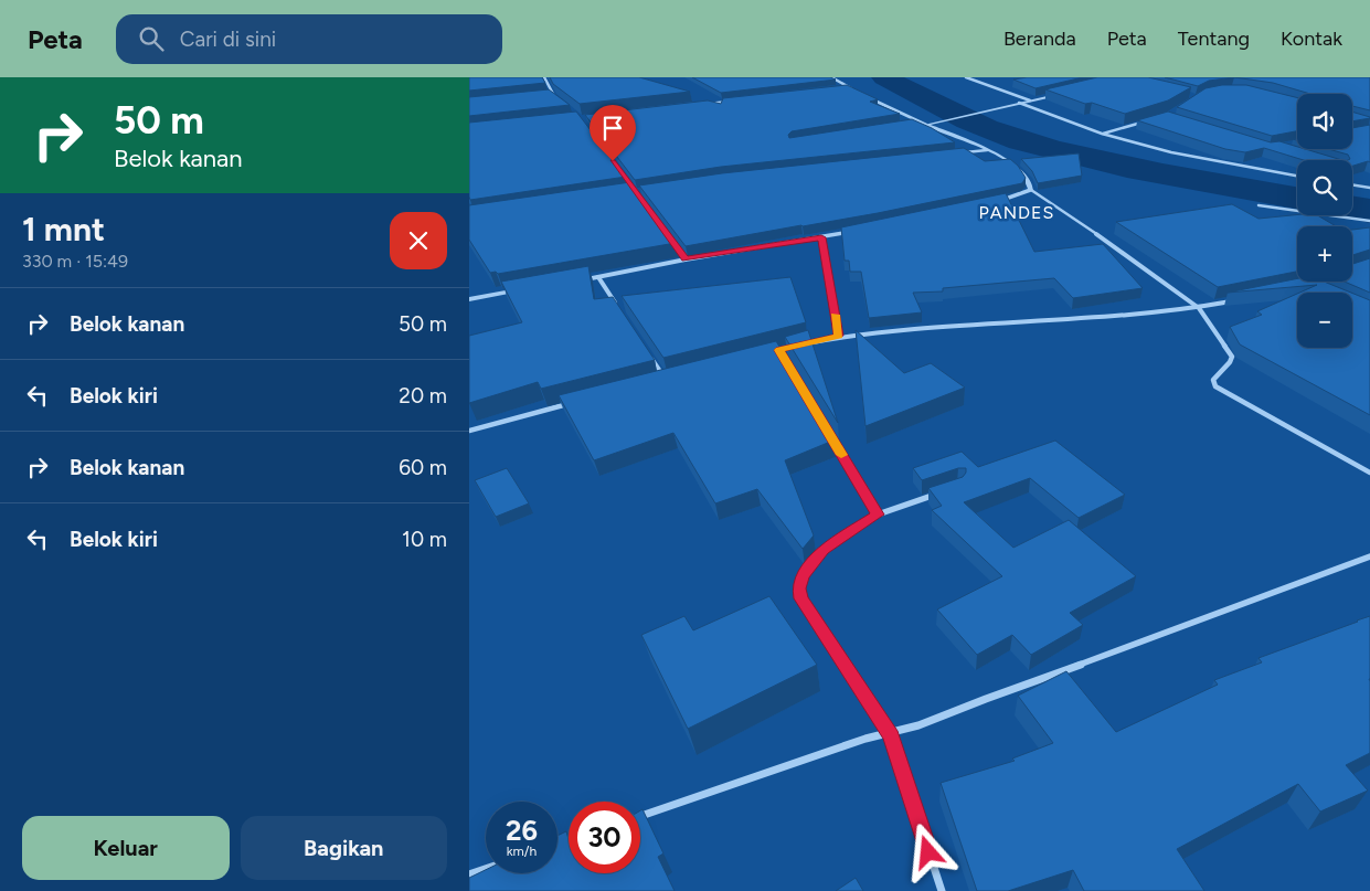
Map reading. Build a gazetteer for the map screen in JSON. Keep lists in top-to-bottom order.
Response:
{
  "districts": ["PANDES"],
  "page": {
    "header": "Peta",
    "search": "Cari di sini",
    "nav": [
      "Beranda",
      "Peta",
      "Tentang",
      "Kontak"
    ],
    "turn": ["50 m", "Belok kanan"],
    "map_buttons": ["+", "−"],
    "heading": ["1 mnt", "330 m · 15:49"],
    "list": [
      {
        "name": "Belok kanan",
        "value": "50 m"
      },
      {
        "name": "Belok kiri",
        "value": "20 m"
      },
      {
        "name": "Belok kanan",
        "value": "60 m"
      },
      {
        "name": "Belok kiri",
        "value": "10 m"
      }
    ],
    "speed": "26 km/h",
    "limit": "30",
    "buttons": ["Keluar", "Bagikan"]
  }
}
